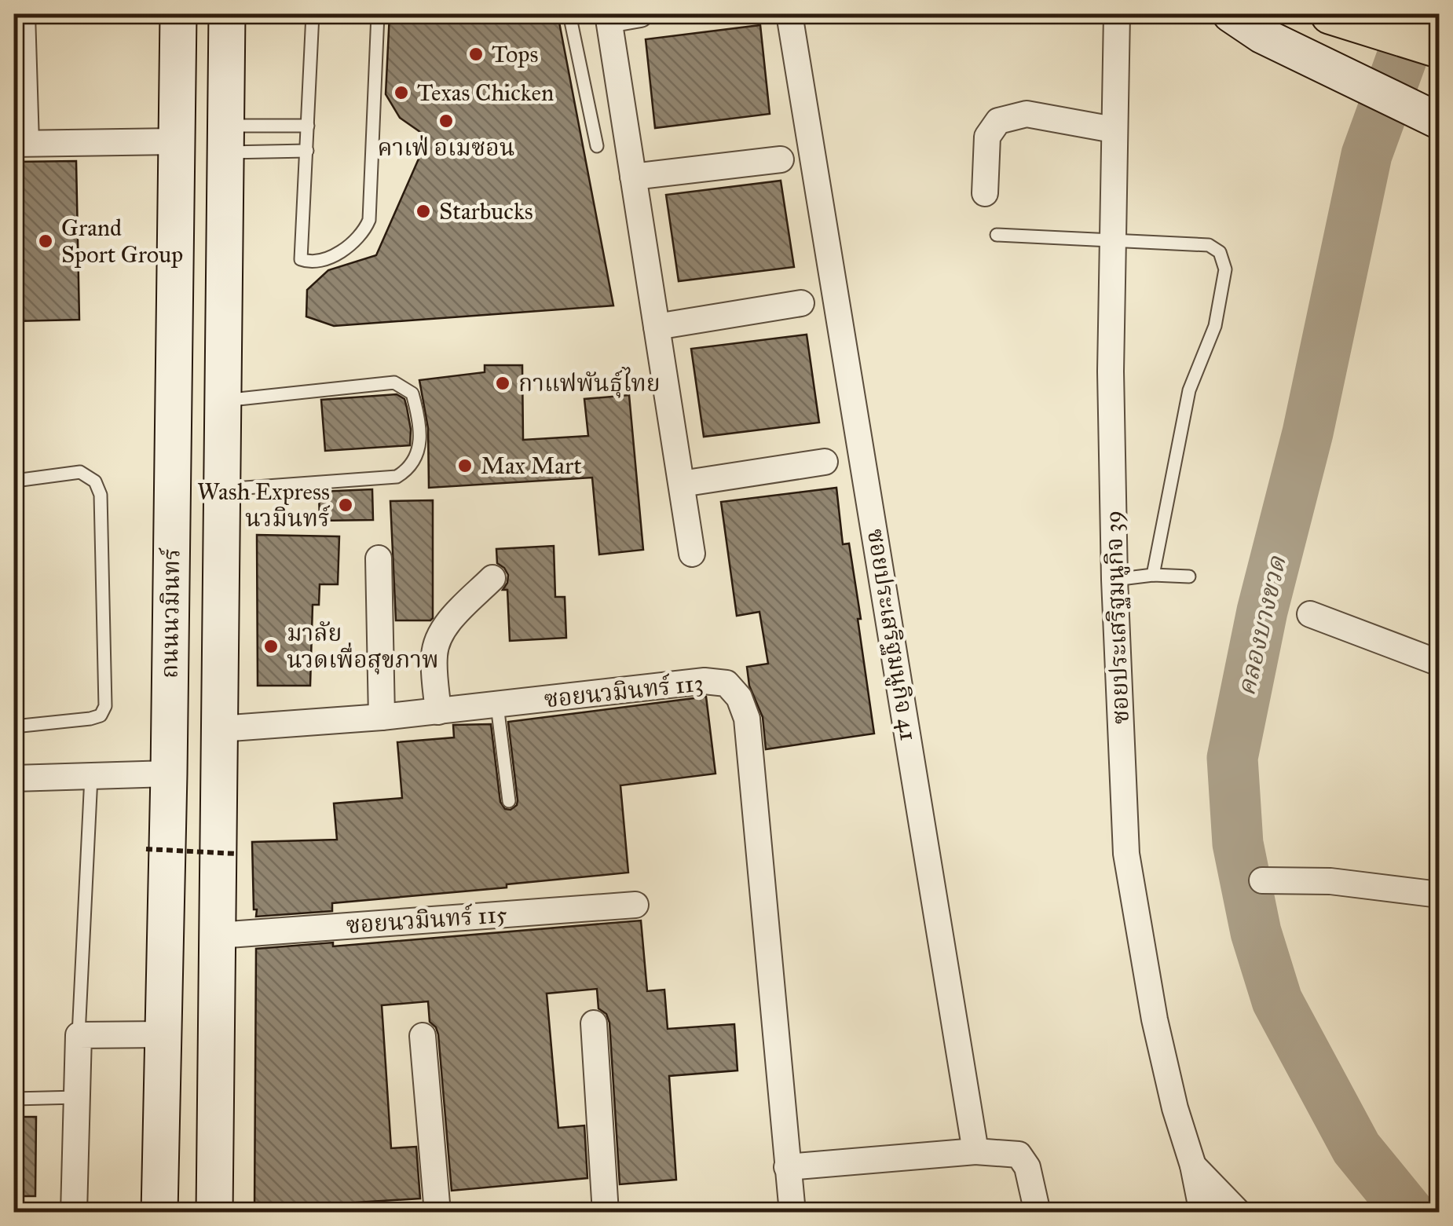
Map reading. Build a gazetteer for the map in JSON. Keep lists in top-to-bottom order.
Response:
{
  "streets": {
    "main road": ["ถนนนวมินทร์"],
    "street": [
      "ซอยประเสริฐมนูกิจ 39",
      "ซอยประเสริฐมนูกิจ 41",
      "ซอยนวมินทร์ 113",
      "ซอยนวมินทร์ 115"
    ]
  },
  "crossings": [
    ["ถนนนวมินทร์", "ซอยนวมินทร์ 113"],
    ["ถนนนวมินทร์", "ซอยนวมินทร์ 115"]
  ],
  "water": ["คลองบางขวด"],
  "places": [
    "Tops",
    "Texas Chicken",
    "คาเฟ่ อเมซอน",
    "Starbucks",
    "Grand Sport Group",
    "กาแฟพันธุ์ไทย",
    "Max Mart",
    "Wash Express นวมินทร์",
    "มาลัย นวดเพื่อสุขภาพ"
  ]
}
